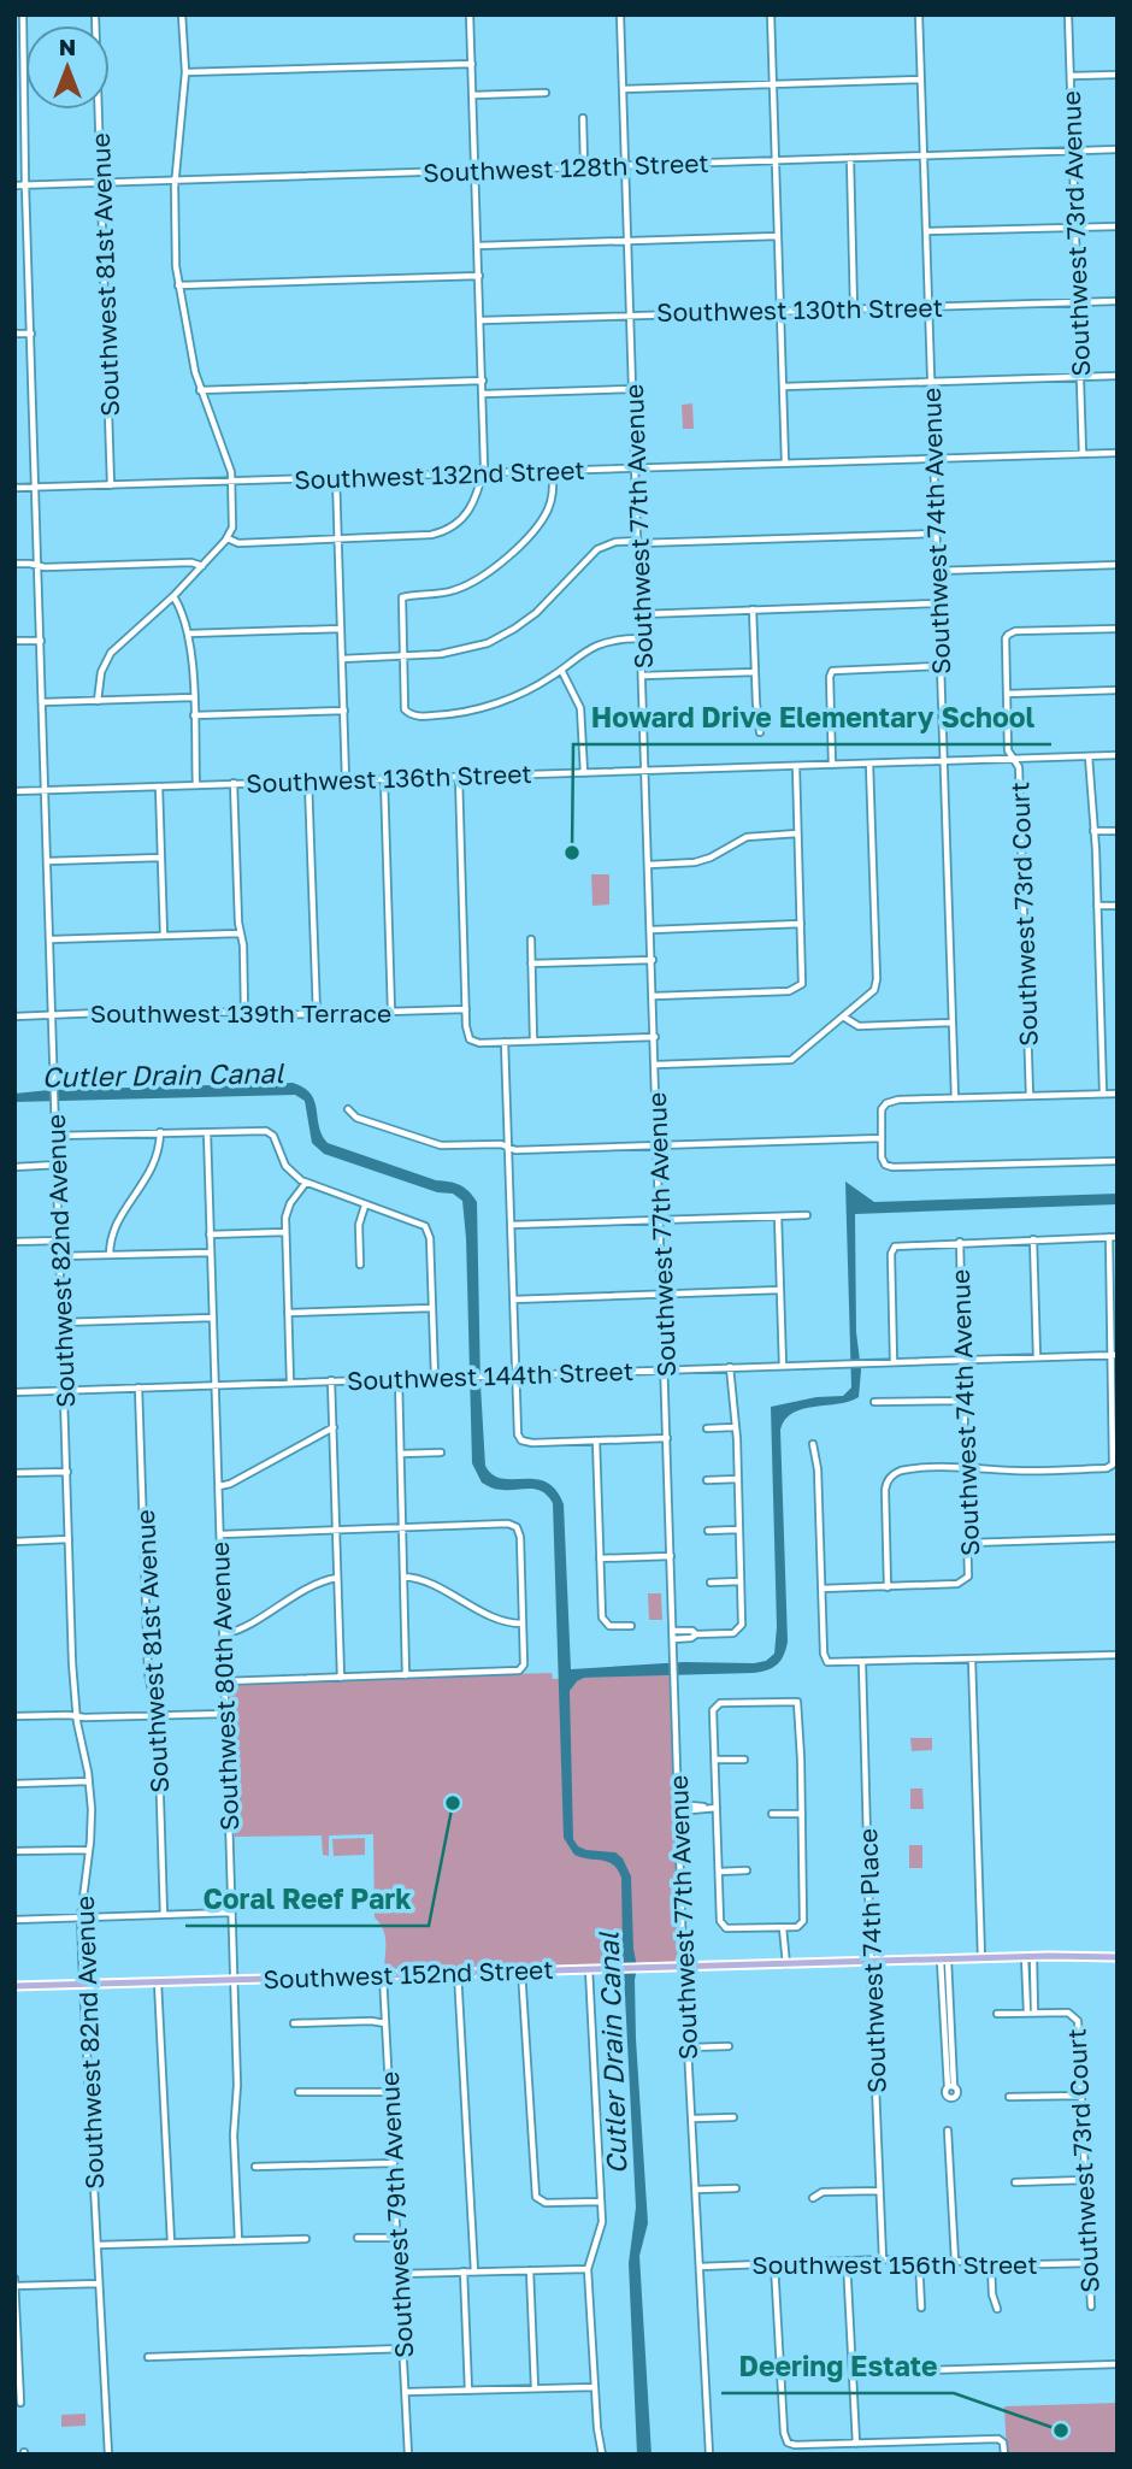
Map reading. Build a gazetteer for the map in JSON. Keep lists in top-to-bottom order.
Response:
{
  "streets": {
    "main road": ["Southwest 152nd Street"],
    "street": [
      "Southwest 128th Street",
      "Southwest 73rd Avenue",
      "Southwest 81st Avenue",
      "Southwest 130th Street",
      "Southwest 132nd Street",
      "Southwest 77th Avenue",
      "Southwest 74th Avenue",
      "Southwest 136th Street",
      "Southwest 73rd Court",
      "Southwest 139th Terrace",
      "Southwest 82nd Avenue",
      "Southwest 144th Street",
      "Southwest 80th Avenue",
      "Southwest 74th Place",
      "Southwest 79th Avenue",
      "Southwest 156th Street"
    ]
  },
  "crossings": [
    ["Southwest 128th Street", "Southwest 73rd Avenue"],
    ["Southwest 128th Street", "Southwest 81st Avenue"],
    ["Southwest 128th Street", "Southwest 77th Avenue"],
    ["Southwest 128th Street", "Southwest 74th Avenue"],
    ["Southwest 128th Street", "Southwest 82nd Avenue"],
    ["Southwest 73rd Avenue", "Southwest 130th Street"],
    ["Southwest 73rd Avenue", "Southwest 132nd Street"],
    ["Southwest 81st Avenue", "Southwest 132nd Street"],
    ["Southwest 81st Avenue", "Southwest 144th Street"],
    ["Southwest 130th Street", "Southwest 77th Avenue"],
    ["Southwest 130th Street", "Southwest 74th Avenue"],
    ["Southwest 132nd Street", "Southwest 77th Avenue"],
    ["Southwest 132nd Street", "Southwest 74th Avenue"],
    ["Southwest 132nd Street", "Southwest 82nd Avenue"],
    ["Southwest 77th Avenue", "Southwest 136th Street"],
    ["Southwest 77th Avenue", "Southwest 144th Street"],
    ["Southwest 77th Avenue", "Southwest 152nd Street"],
    ["Southwest 77th Avenue", "Southwest 156th Street"],
    ["Southwest 74th Avenue", "Southwest 136th Street"],
    ["Southwest 74th Avenue", "Southwest 144th Street"],
    ["Southwest 136th Street", "Southwest 73rd Court"],
    ["Southwest 136th Street", "Southwest 82nd Avenue"],
    ["Southwest 73rd Court", "Southwest 152nd Street"],
    ["Southwest 73rd Court", "Southwest 156th Street"],
    ["Southwest 139th Terrace", "Southwest 82nd Avenue"],
    ["Southwest 82nd Avenue", "Southwest 144th Street"],
    ["Southwest 82nd Avenue", "Southwest 152nd Street"],
    ["Southwest 144th Street", "Southwest 80th Avenue"],
    ["Southwest 80th Avenue", "Southwest 152nd Street"],
    ["Southwest 74th Place", "Southwest 152nd Street"],
    ["Southwest 74th Place", "Southwest 156th Street"],
    ["Southwest 152nd Street", "Southwest 79th Avenue"]
  ],
  "water": ["Cutler Drain Canal"],
  "places": ["Howard Drive Elementary School", "Coral Reef Park", "Deering Estate"],
  "north": "top"
}
